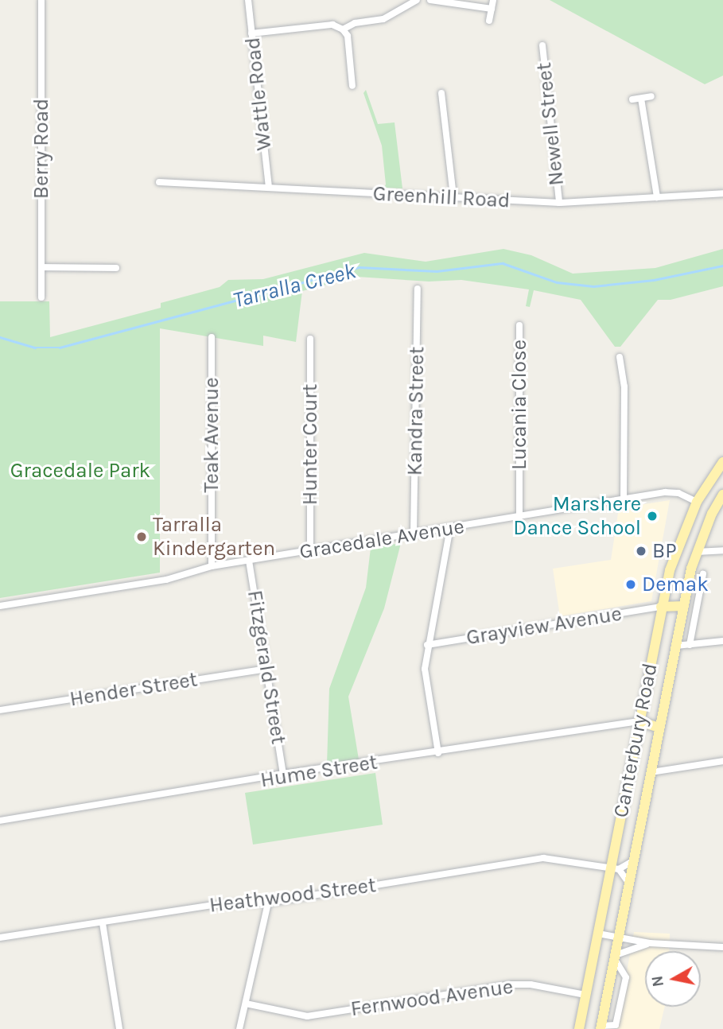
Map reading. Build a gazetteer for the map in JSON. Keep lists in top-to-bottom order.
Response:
{
  "streets": {
    "main road": ["Canterbury Road"],
    "street": [
      "Wattle Road",
      "Newell Street",
      "Berry Road",
      "Greenhill Road",
      "Lucania Close",
      "Kandra Street",
      "Teak Avenue",
      "Hunter Court",
      "Gracedale Avenue",
      "Grayview Avenue",
      "Fitzgerald Street",
      "Hender Street",
      "Hume Street",
      "Heathwood Street",
      "Fernwood Avenue"
    ]
  },
  "crossings": [
    ["Wattle Road", "Greenhill Road"],
    ["Newell Street", "Greenhill Road"],
    ["Lucania Close", "Gracedale Avenue"],
    ["Kandra Street", "Gracedale Avenue"],
    ["Teak Avenue", "Gracedale Avenue"],
    ["Hunter Court", "Gracedale Avenue"],
    ["Gracedale Avenue", "Fitzgerald Street"],
    ["Gracedale Avenue", "Canterbury Road"],
    ["Grayview Avenue", "Canterbury Road"],
    ["Fitzgerald Street", "Hender Street"],
    ["Fitzgerald Street", "Hume Street"],
    ["Canterbury Road", "Hume Street"],
    ["Canterbury Road", "Heathwood Street"],
    ["Canterbury Road", "Fernwood Avenue"]
  ],
  "water": ["Tarralla Creek"],
  "parks": ["Gracedale Park"],
  "places": [
    "Marshere Dance School",
    "Tarralla Kindergarten",
    "BP",
    "Demak"
  ],
  "north": "left"
}
